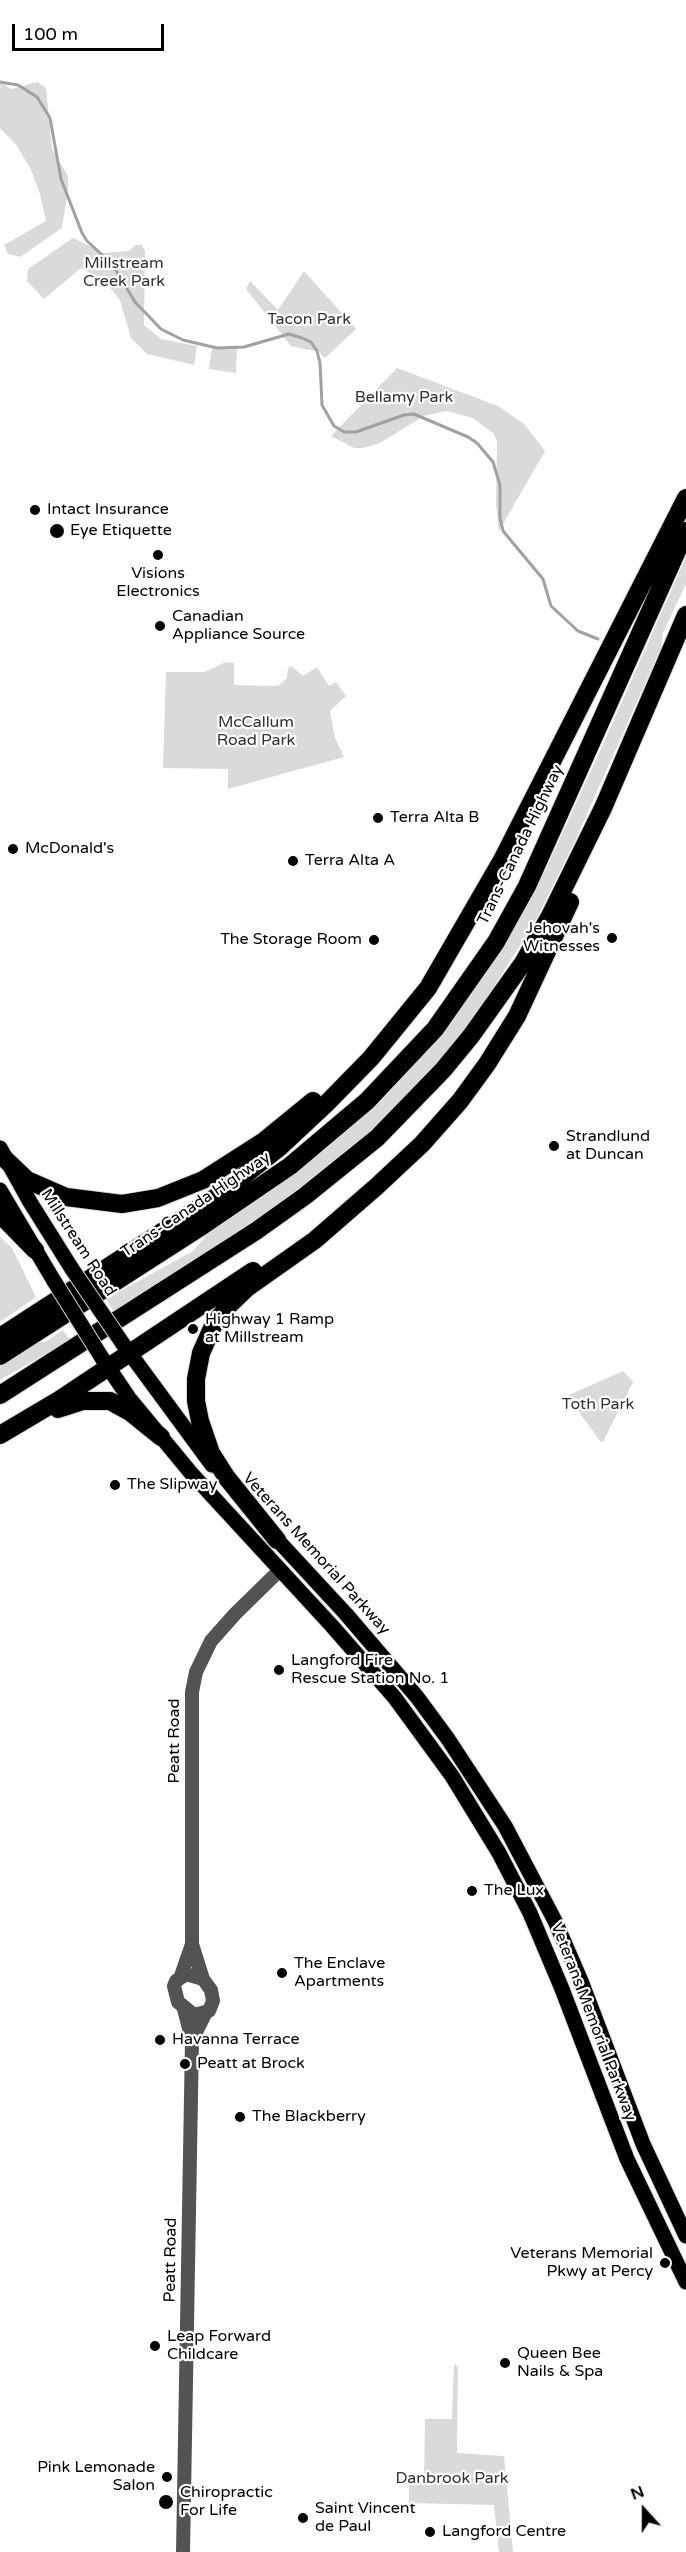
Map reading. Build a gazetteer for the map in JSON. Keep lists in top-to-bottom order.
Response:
{
  "streets": {
    "highway": ["Trans-Canada Highway"],
    "main road": ["Millstream Road", "Veterans Memorial Parkway"],
    "street": ["Peatt Road"]
  },
  "crossings": [
    ["Millstream Road", "Veterans Memorial Parkway"],
    ["Veterans Memorial Parkway", "Peatt Road"]
  ],
  "parks": [
    "Millstream Creek Park",
    "Tacon Park",
    "Bellamy Park",
    "McCallum Road Park",
    "Toth Park",
    "Danbrook Park"
  ],
  "places": [
    "Intact Insurance",
    "Eye Etiquette",
    "Visions Electronics",
    "Canadian Appliance Source",
    "Terra Alta B",
    "McDonald's",
    "Terra Alta A",
    "Jehovah's Witnesses",
    "The Storage Room",
    "Strandlund at Duncan",
    "Highway 1 Ramp at Millstream",
    "The Slipway",
    "Langford Fire Rescue Station No. 1",
    "The Lux",
    "The Enclave Apartments",
    "Havanna Terrace",
    "Peatt at Brock",
    "The Blackberry",
    "Veterans Memorial Pkwy at Percy",
    "Leap Forward Childcare",
    "Queen Bee Nails & Spa",
    "Pink Lemonade Salon",
    "Chiropractic For Life",
    "Saint Vincent de Paul",
    "Langford Centre"
  ],
  "scale_bar": "100 m",
  "north": "top"
}
